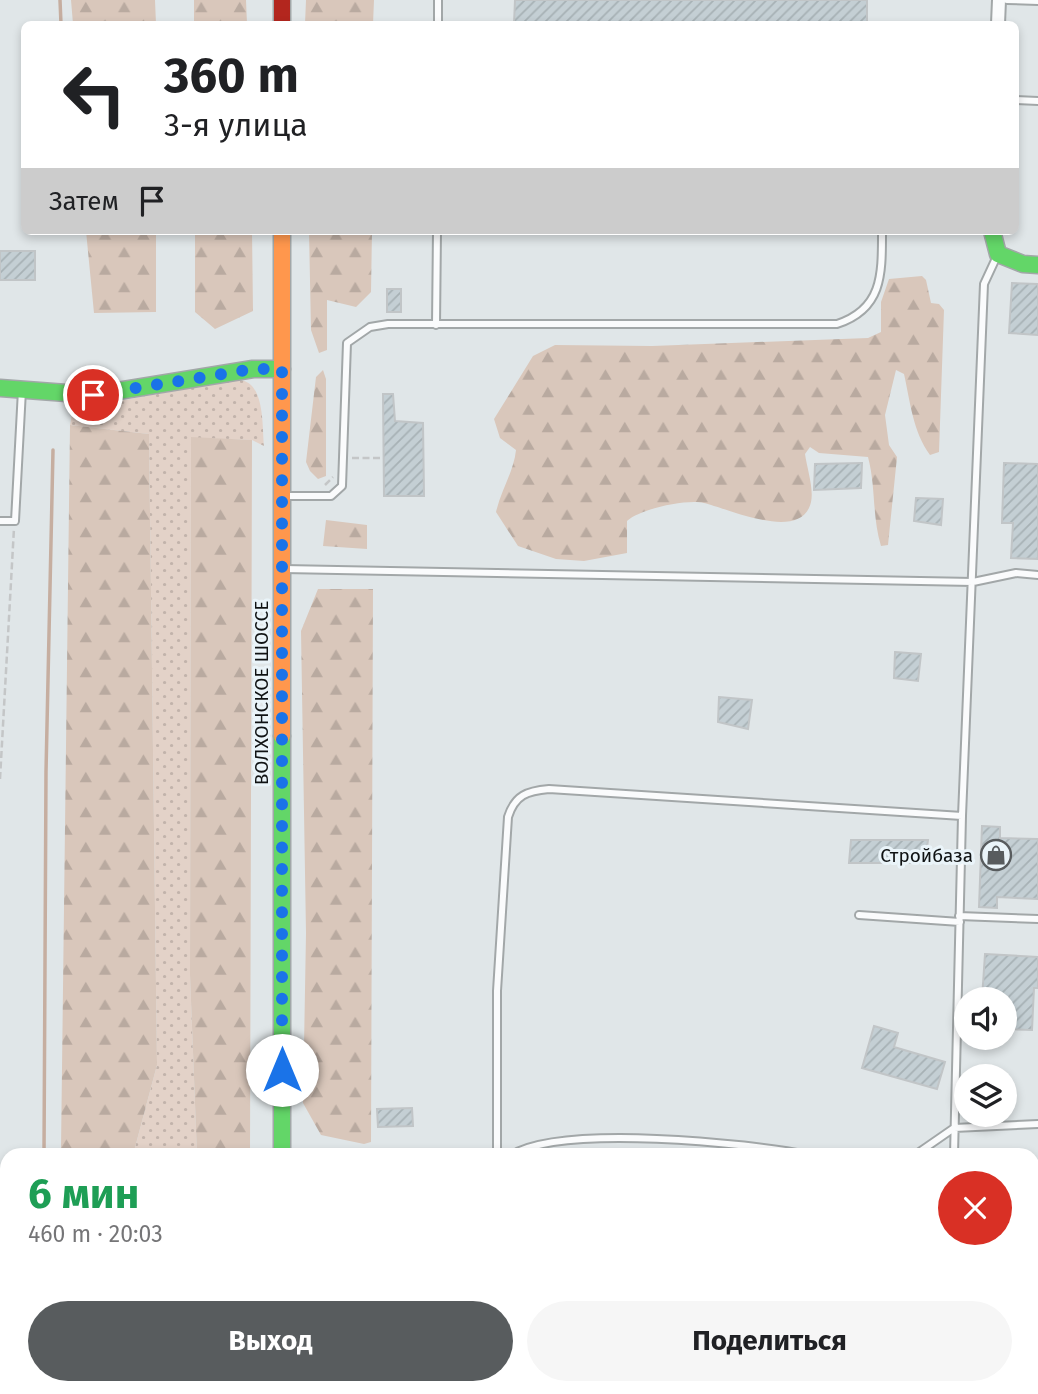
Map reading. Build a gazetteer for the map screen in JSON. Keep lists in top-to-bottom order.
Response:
{
  "streets": {
    "main road": ["ВОЛХОНСКОЕ ШОССЕ"]
  },
  "places": {
    "shop": ["Стройбаза"]
  },
  "page": {
    "turn": ["360 m", "3-я улица"],
    "then": "Затем",
    "heading": ["6 мин", "460 m · 20:03"],
    "buttons": ["Выход", "Поделиться"]
  }
}
